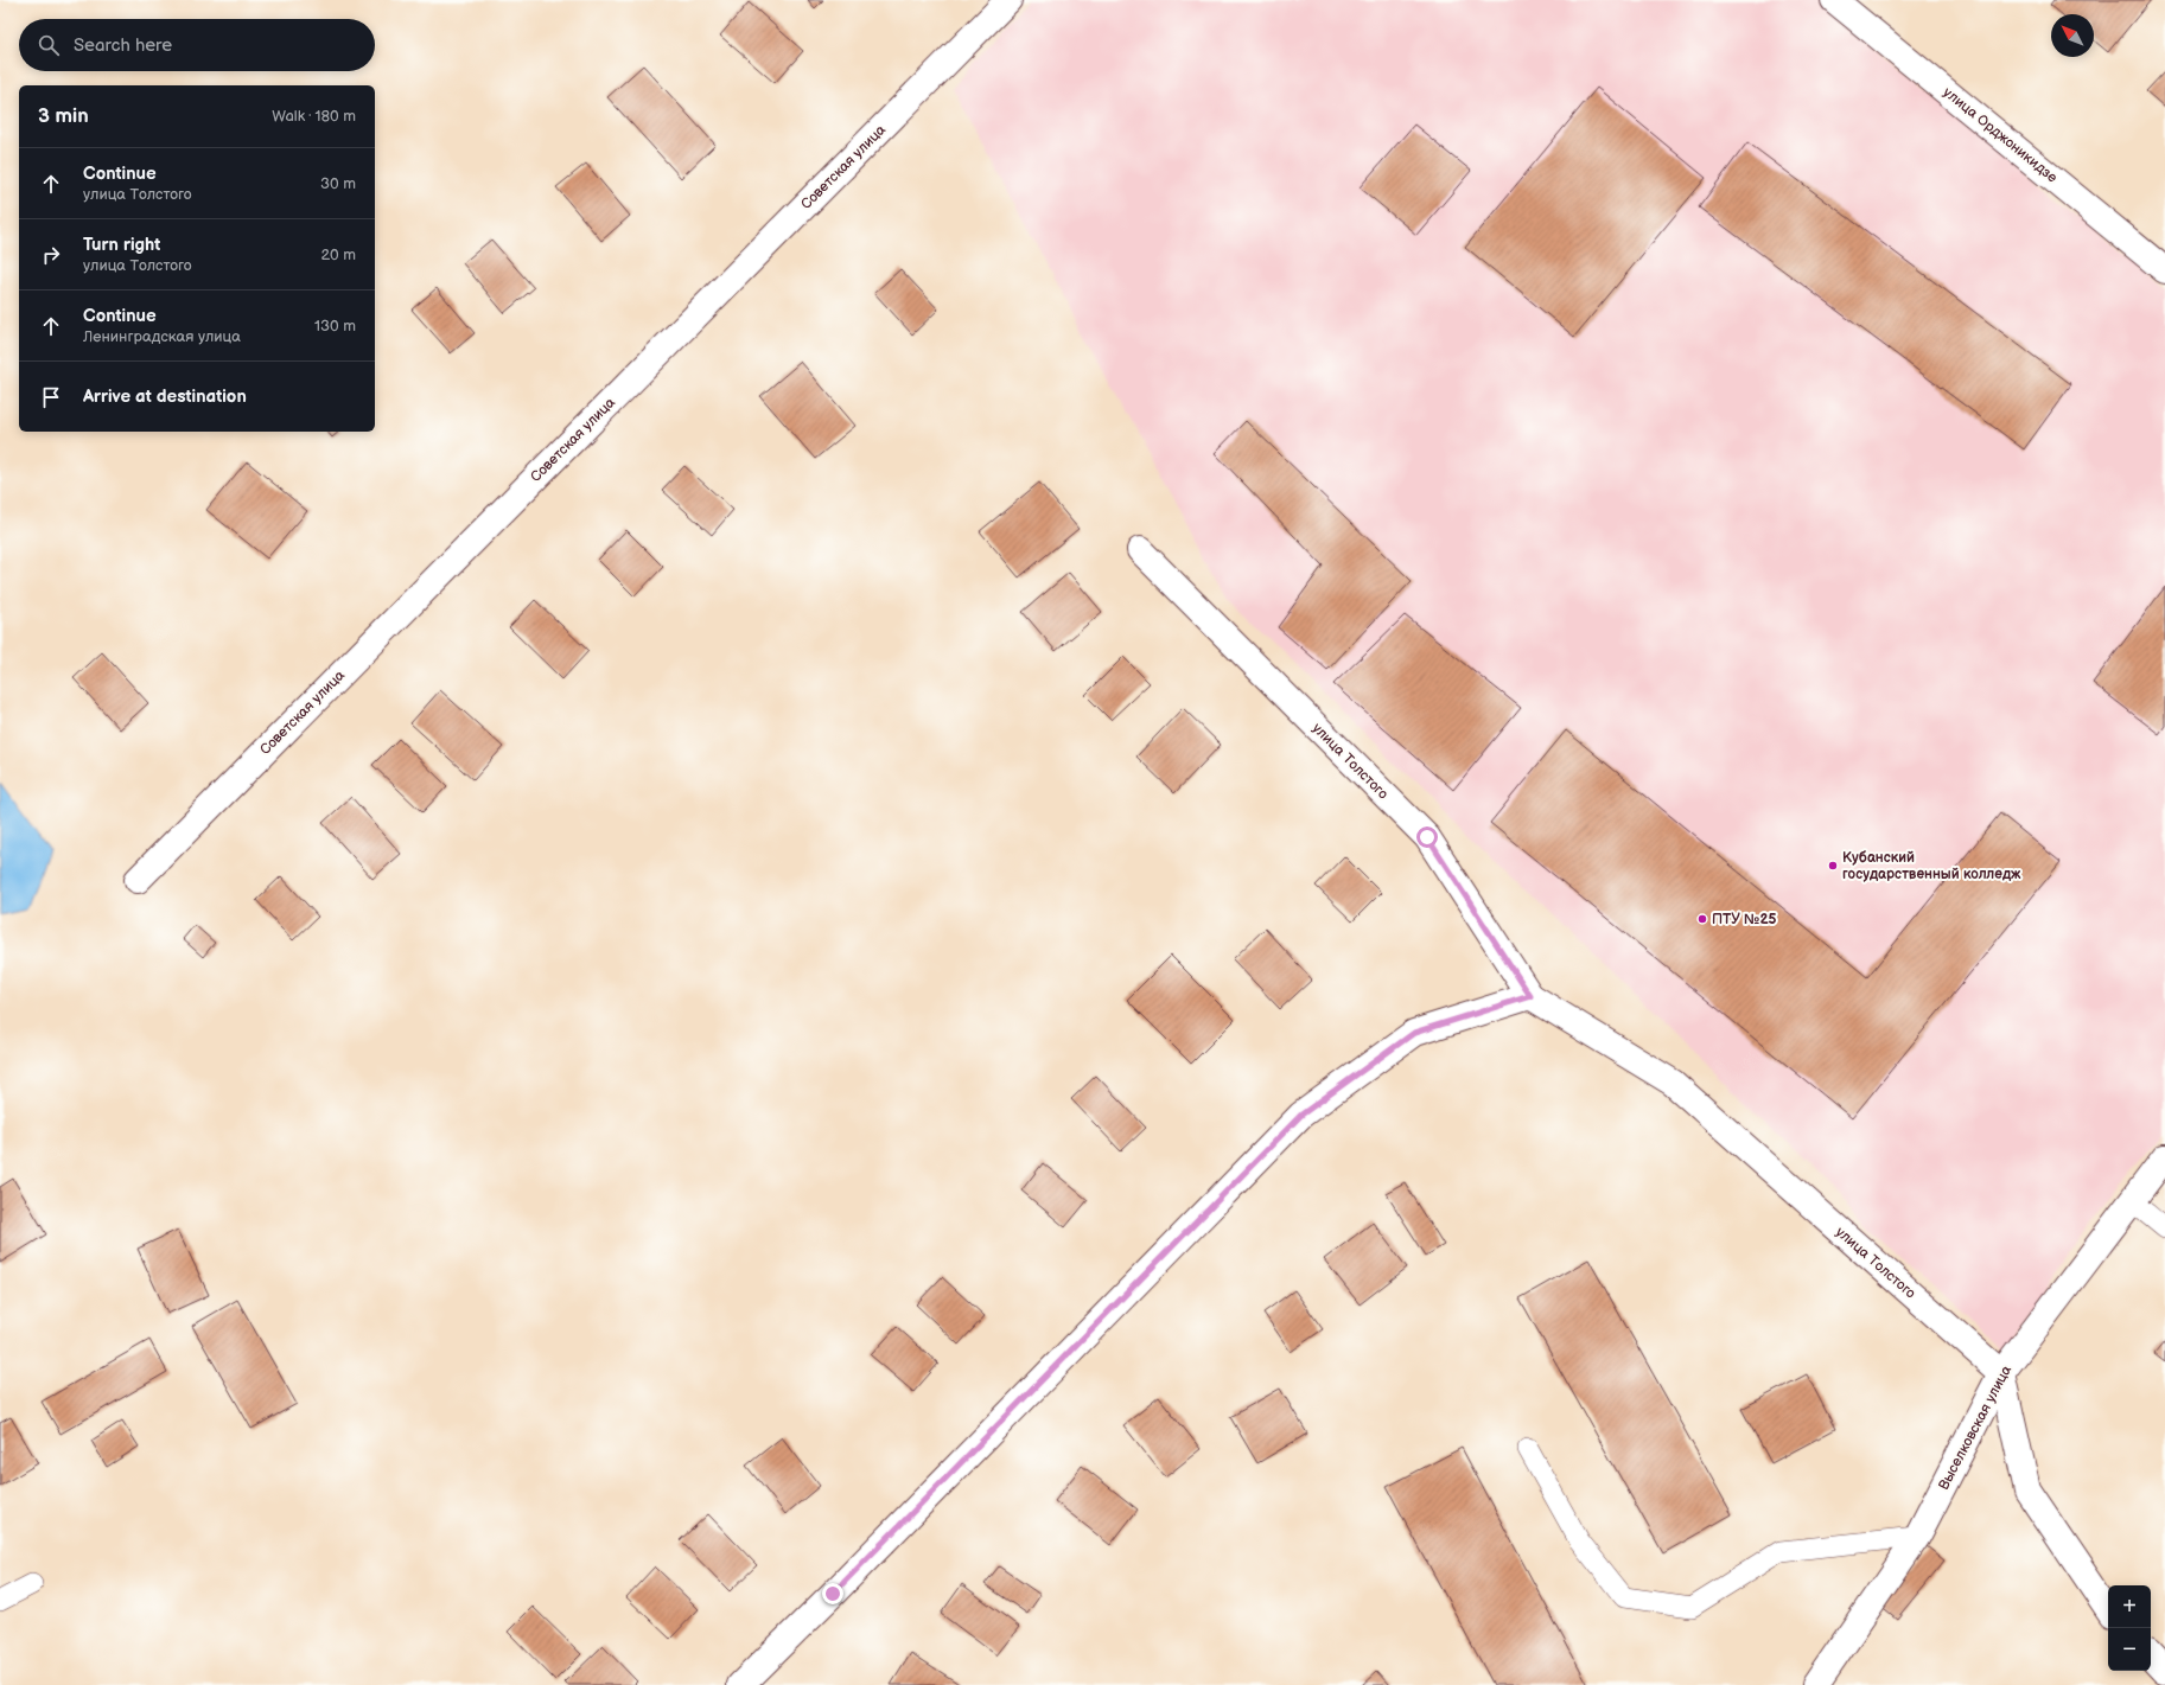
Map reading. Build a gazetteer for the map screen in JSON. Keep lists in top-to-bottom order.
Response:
{
  "streets": {
    "street": [
      "улица Орджоникидзе",
      "Советская улица",
      "улица Толстого",
      "Выселковская улица"
    ]
  },
  "crossings": [
    ["улица Толстого", "Выселковская улица"]
  ],
  "places": ["Кубанский государственный колледж", "ПТУ №25"],
  "north": "top left",
  "page": {
    "search": "Search here",
    "heading": ["3 min", "Walk · 180 m"],
    "list": [
      ["Continue", "улица Толстого", "30 m"],
      ["Turn right", "улица Толстого", "20 m"],
      ["Continue", "Ленинградская улица", "130 m"],
      "Arrive at destination"
    ],
    "map_buttons": ["+", "−"]
  }
}
